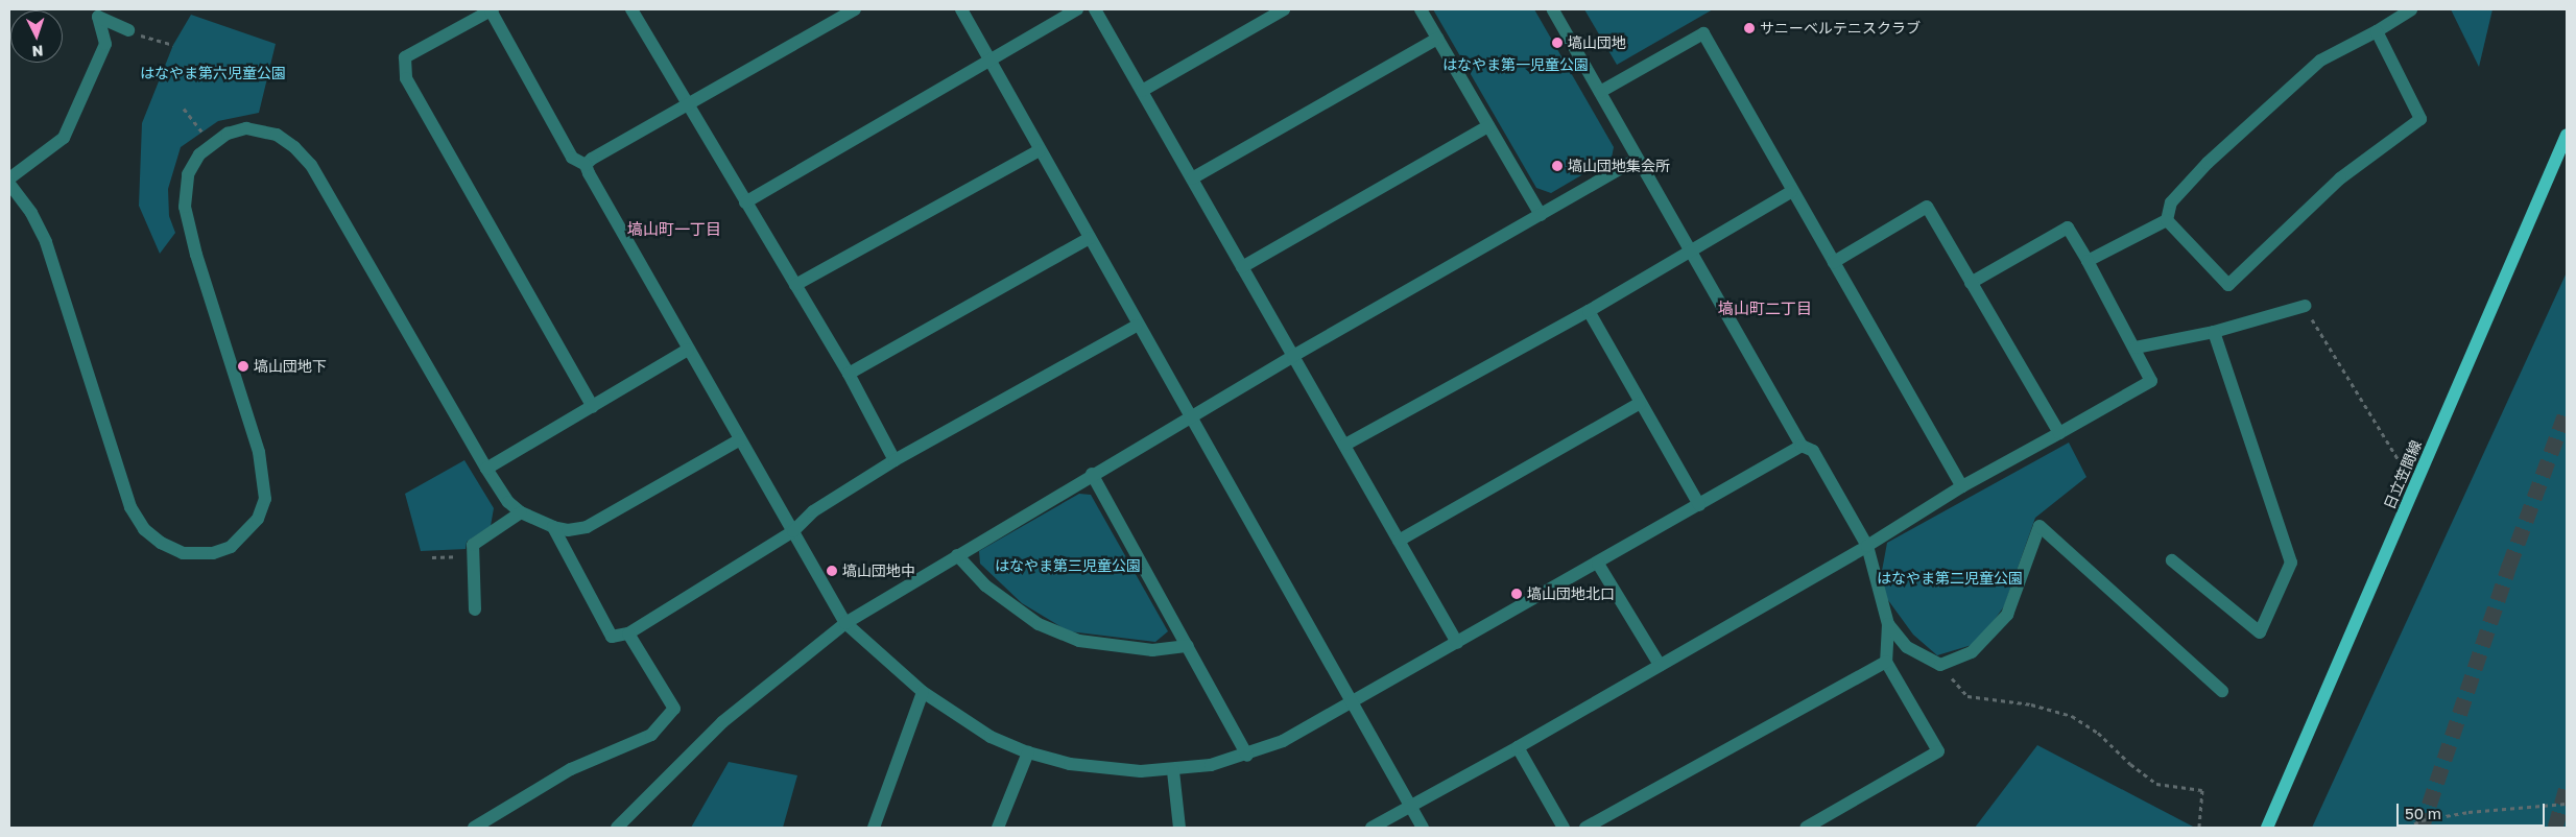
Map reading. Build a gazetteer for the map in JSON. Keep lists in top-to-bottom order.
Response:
{
  "streets": {
    "main road": ["日立笠間線"]
  },
  "districts": ["塙山町一丁目", "塙山町二丁目"],
  "parks": [
    "はなやま第一児童公園",
    "はなやま第六児童公園",
    "はなやま第三児童公園",
    "はなやま第二児童公園"
  ],
  "places": [
    "サニーベルテニスクラブ",
    "塙山団地",
    "塙山団地集会所",
    "塙山団地下",
    "塙山団地中",
    "塙山団地北口"
  ],
  "scale_bar": "50 m",
  "north": "bottom"
}
